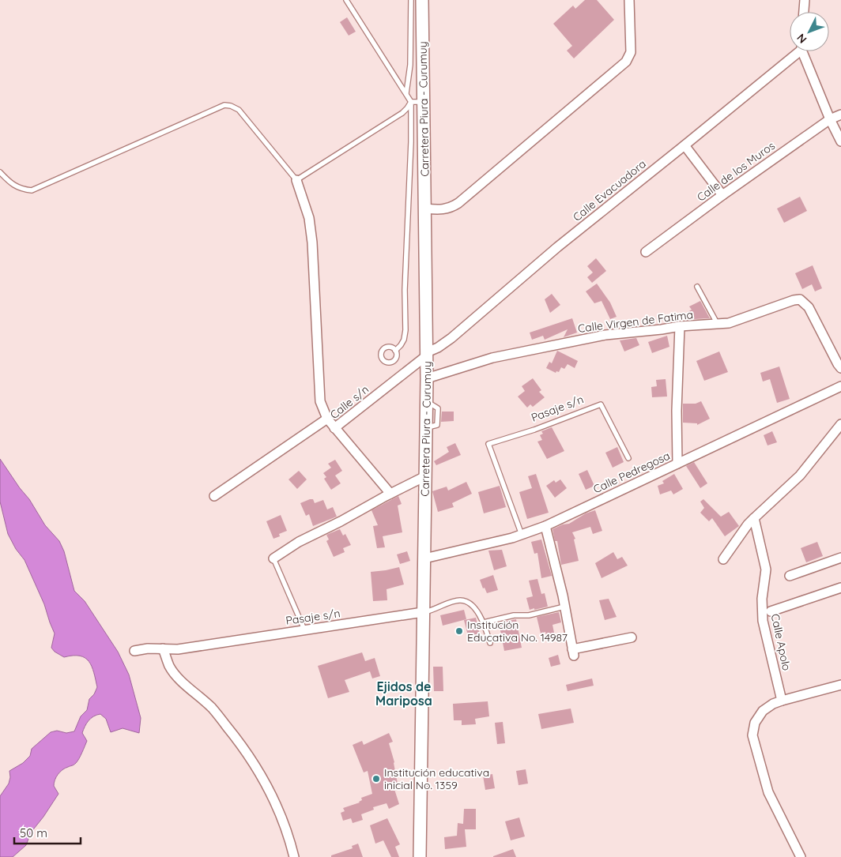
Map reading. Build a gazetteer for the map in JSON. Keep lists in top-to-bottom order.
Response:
{
  "streets": {
    "main road": ["Carretera Piura - Curumuy"],
    "street": [
      "Calle de los Muros",
      "Calle Evacuadora",
      "Calle Virgen de Fatima",
      "Calle s/n",
      "Pasaje s/n",
      "Calle Pedregosa",
      "Calle Apolo"
    ]
  },
  "crossings": [
    ["Carretera Piura - Curumuy", "Calle Evacuadora"],
    ["Carretera Piura - Curumuy", "Calle Virgen de Fatima"],
    ["Carretera Piura - Curumuy", "Calle s/n"],
    ["Carretera Piura - Curumuy", "Pasaje s/n"],
    ["Carretera Piura - Curumuy", "Calle Pedregosa"],
    ["Calle Evacuadora", "Calle s/n"],
    ["Pasaje s/n", "Calle Pedregosa"]
  ],
  "districts": ["Ejidos de Mariposa"],
  "places": ["Institución Educativa No. 14987", "Institución educativa inicial No. 1359"],
  "scale_bar": "50 m",
  "north": "bottom left"
}
